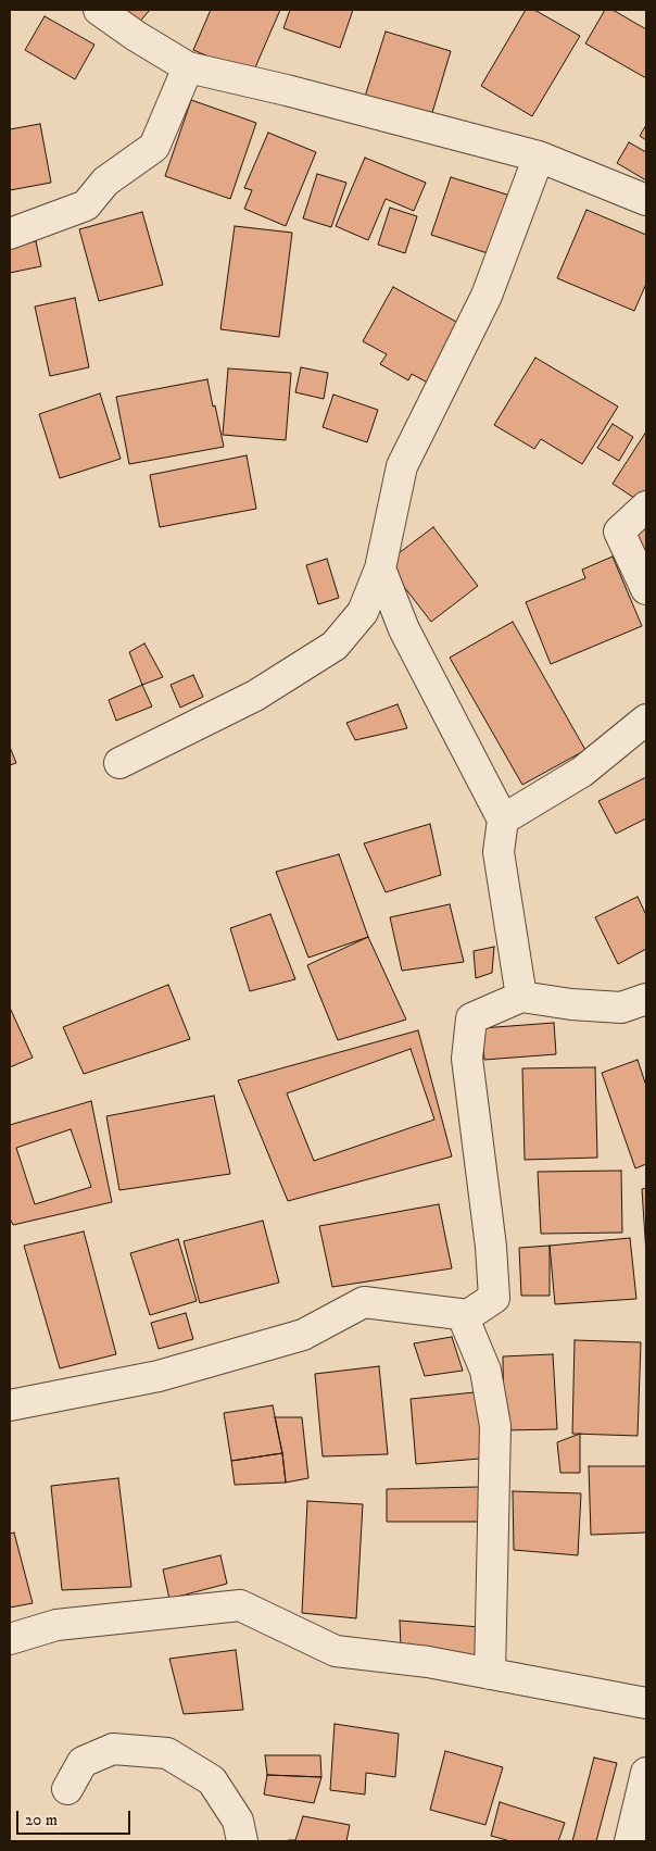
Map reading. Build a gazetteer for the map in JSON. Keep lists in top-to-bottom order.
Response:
{
  "scale_bar": "20 m"
}
